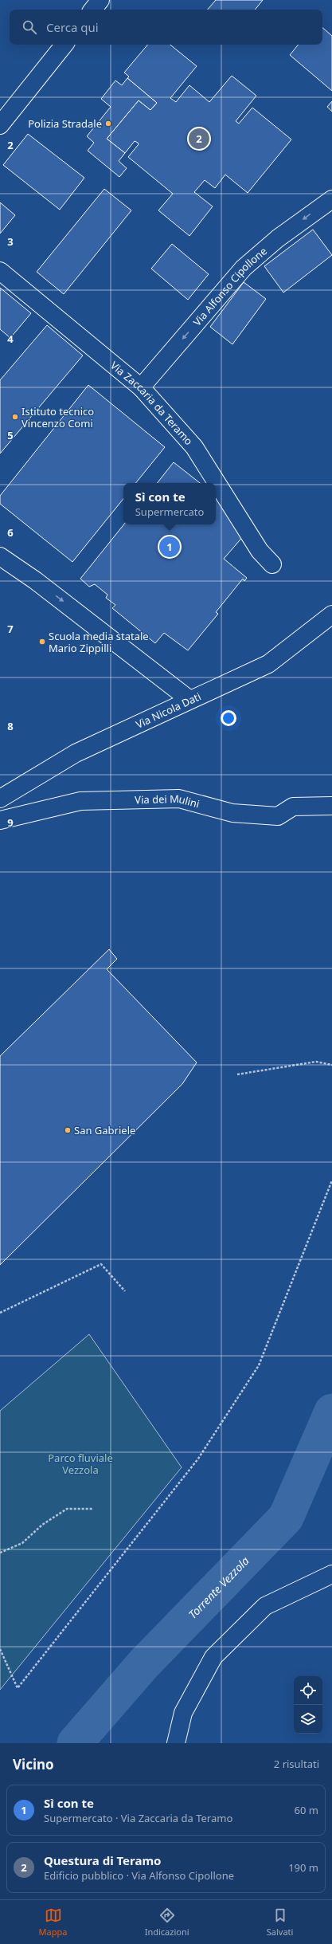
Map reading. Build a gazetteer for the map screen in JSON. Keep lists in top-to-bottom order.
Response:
{
  "streets": {
    "street": [
      "Via Alfonso Cipollone",
      "Via Zaccaria da Teramo",
      "Via Nicola Dati",
      "Via dei Mulini"
    ]
  },
  "crossings": [
    ["Via Alfonso Cipollone", "Via Zaccaria da Teramo"]
  ],
  "one_way": ["Via Alfonso Cipollone"],
  "water": ["Torrente Vezzola"],
  "parks": ["Parco fluviale Vezzola"],
  "places": [
    "Polizia Stradale",
    "Istituto tecnico Vincenzo Comi",
    "Scuola media statale Mario Zippilli",
    "San Gabriele"
  ],
  "page": {
    "search": "Cerca qui",
    "pins": ["2", "1"],
    "popup": ["Sì con te", "Supermercato"],
    "heading": ["Vicino", "2 risultati"],
    "list": [
      {
        "mark": "1",
        "name": "Sì con te",
        "note": "Supermercato · Via Zaccaria da Teramo",
        "value": "60 m"
      },
      {
        "mark": "2",
        "name": "Questura di Teramo",
        "note": "Edificio pubblico · Via Alfonso Cipollone",
        "value": "190 m"
      }
    ],
    "nav": ["Mappa", "Indicazioni", "Salvati"]
  },
  "grid": {
    "rows": [
      "2",
      "3",
      "4",
      "5",
      "6",
      "7",
      "8",
      "9"
    ]
  }
}
